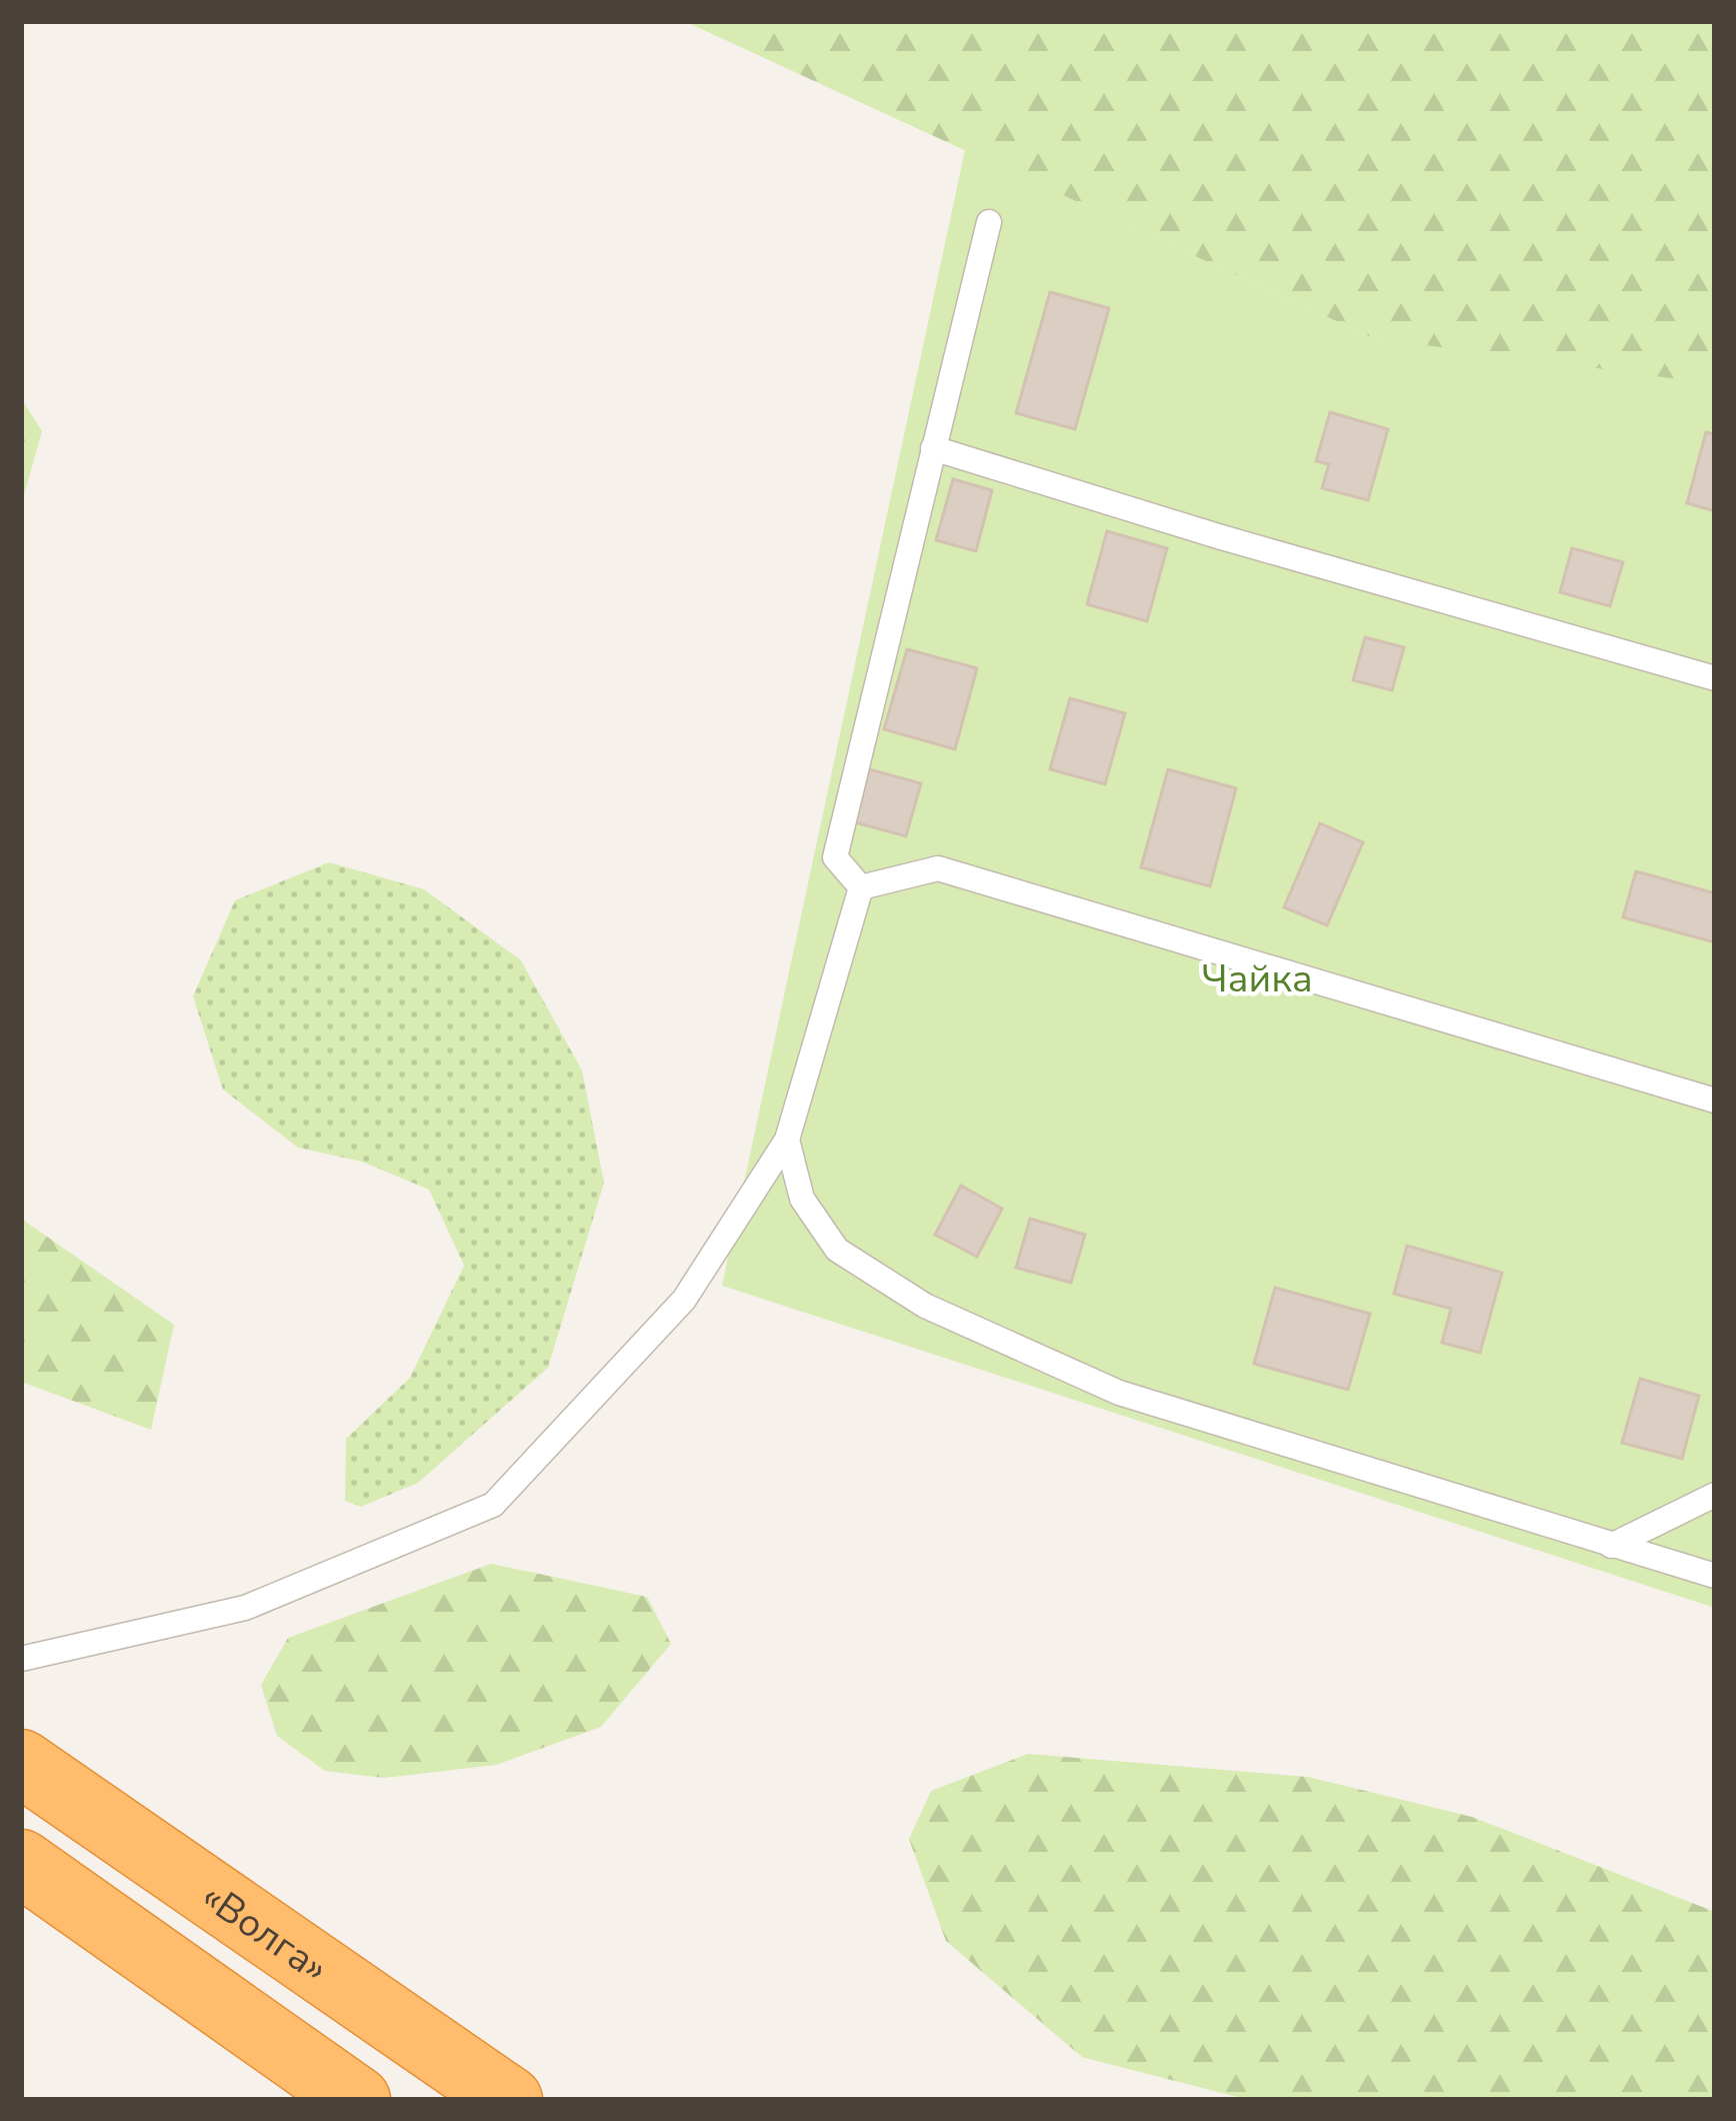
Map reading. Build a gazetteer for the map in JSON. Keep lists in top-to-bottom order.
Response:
{
  "streets": {
    "highway": ["«Волга»"]
  },
  "parks": ["Чайка"]
}
